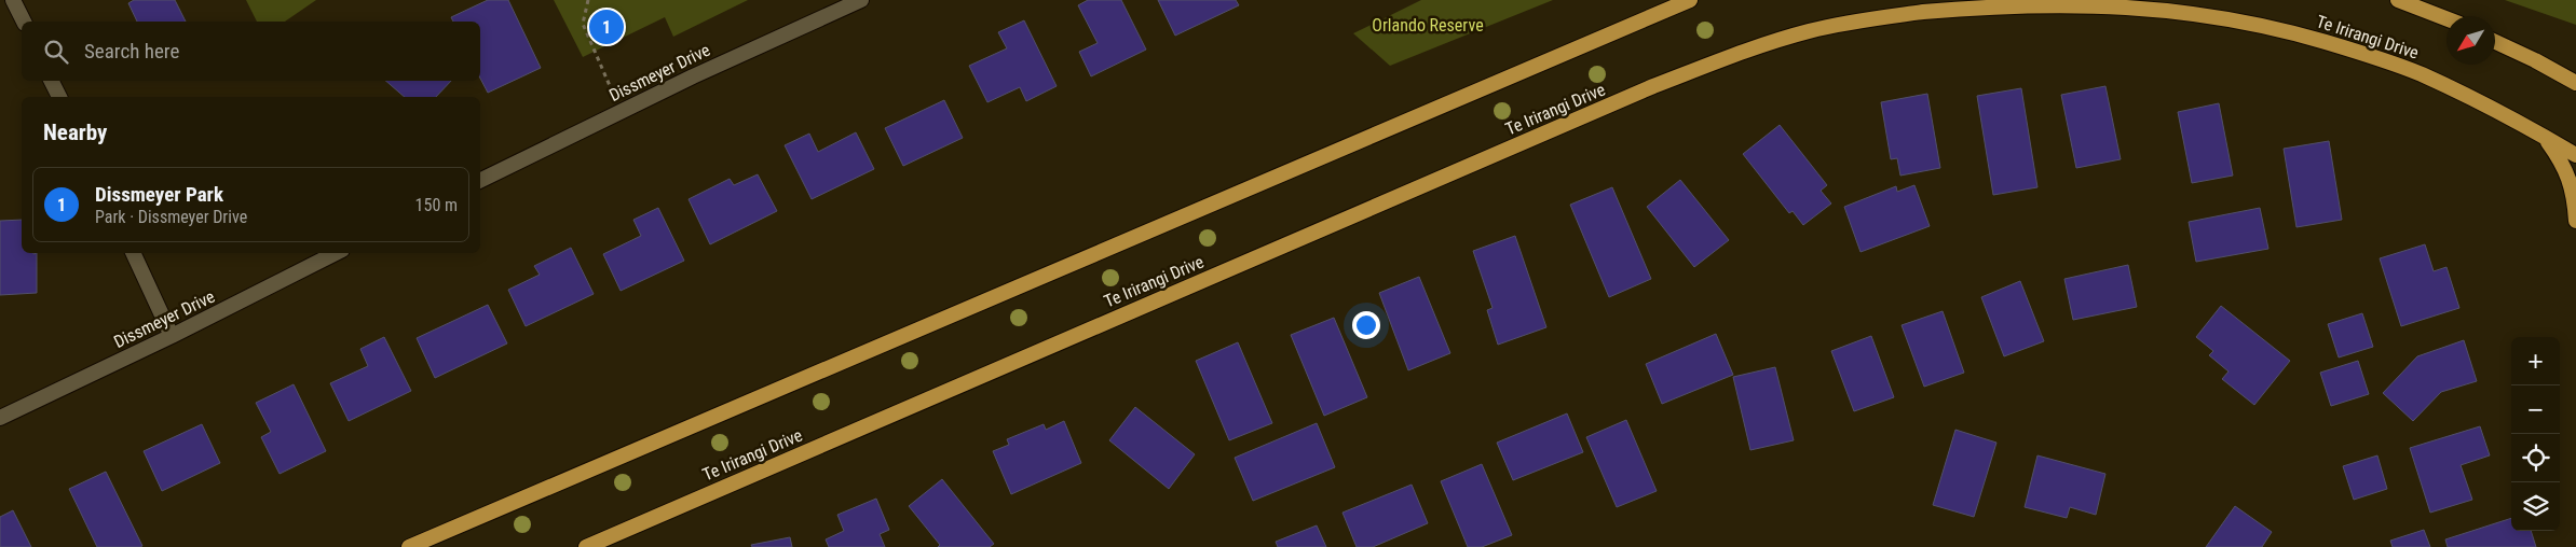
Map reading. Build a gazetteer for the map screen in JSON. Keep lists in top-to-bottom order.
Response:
{
  "streets": {
    "main road": ["Te Irirangi Drive"],
    "street": ["Dissmeyer Drive"]
  },
  "parks": ["Orlando Reserve"],
  "north": "bottom left",
  "page": {
    "pins": "1",
    "search": "Search here",
    "heading": "Nearby",
    "list": [
      {
        "mark": "1",
        "name": "Dissmeyer Park",
        "note": "Park · Dissmeyer Drive",
        "value": "150 m"
      }
    ],
    "map_buttons": ["+", "−"]
  }
}
